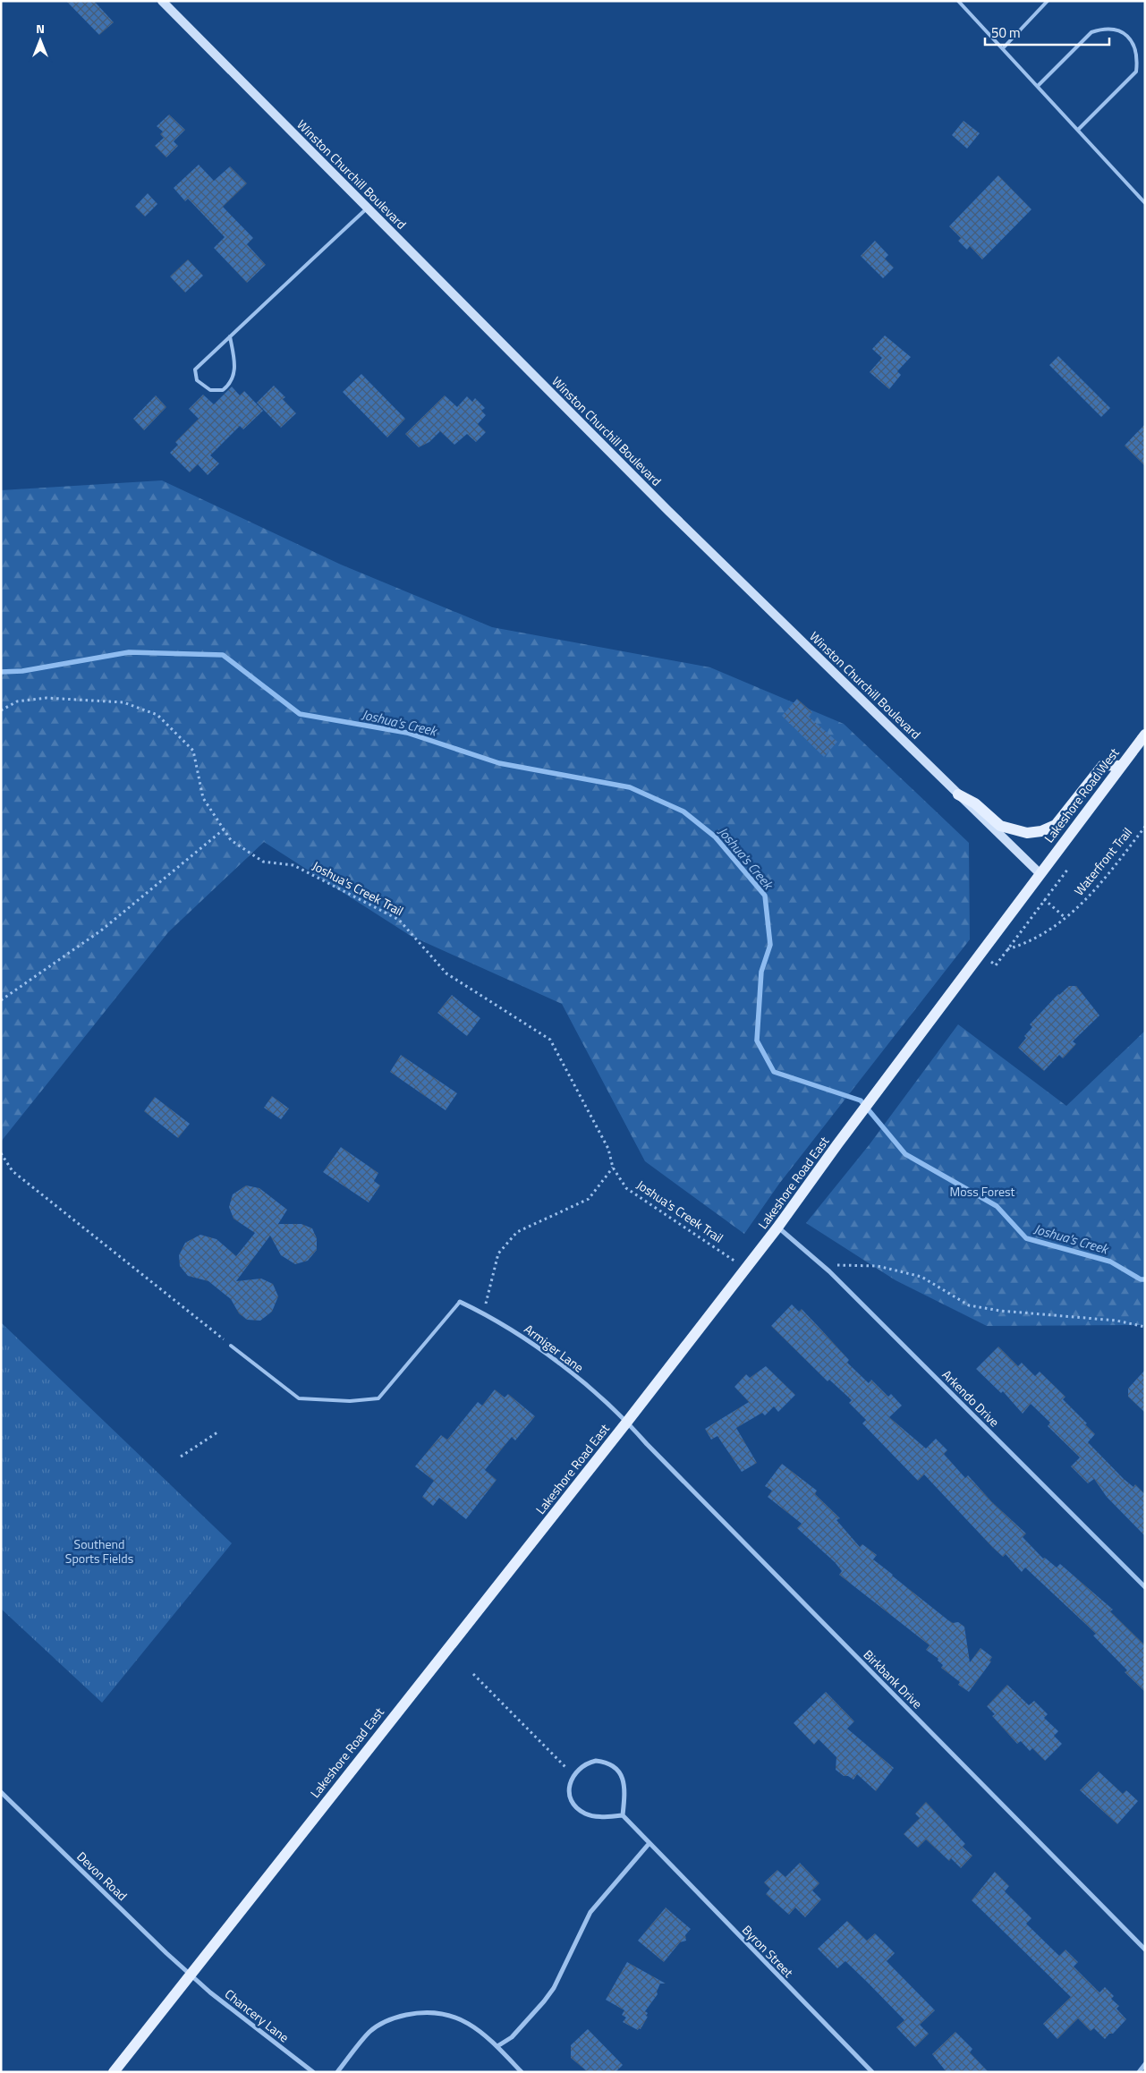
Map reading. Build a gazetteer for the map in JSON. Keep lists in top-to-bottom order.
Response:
{
  "streets": {
    "main road": ["Winston Churchill Boulevard", "Lakeshore Road West", "Lakeshore Road East"],
    "street": [
      "Armiger Lane",
      "Arkendo Drive",
      "Birkbank Drive",
      "Devon Road",
      "Byron Street",
      "Chancery Lane"
    ],
    "path": ["Waterfront Trail", "Joshua's Creek Trail"]
  },
  "crossings": [
    ["Winston Churchill Boulevard", "Lakeshore Road West"],
    ["Winston Churchill Boulevard", "Lakeshore Road East"],
    ["Lakeshore Road West", "Lakeshore Road East"],
    ["Joshua's Creek Trail", "Lakeshore Road East"],
    ["Lakeshore Road East", "Armiger Lane"],
    ["Lakeshore Road East", "Arkendo Drive"],
    ["Lakeshore Road East", "Birkbank Drive"],
    ["Lakeshore Road East", "Devon Road"],
    ["Lakeshore Road East", "Chancery Lane"],
    ["Armiger Lane", "Birkbank Drive"],
    ["Devon Road", "Chancery Lane"]
  ],
  "water": ["Joshua's Creek"],
  "parks": ["Moss Forest", "Southend Sports Fields"],
  "scale_bar": "50 m",
  "north": "top"
}
